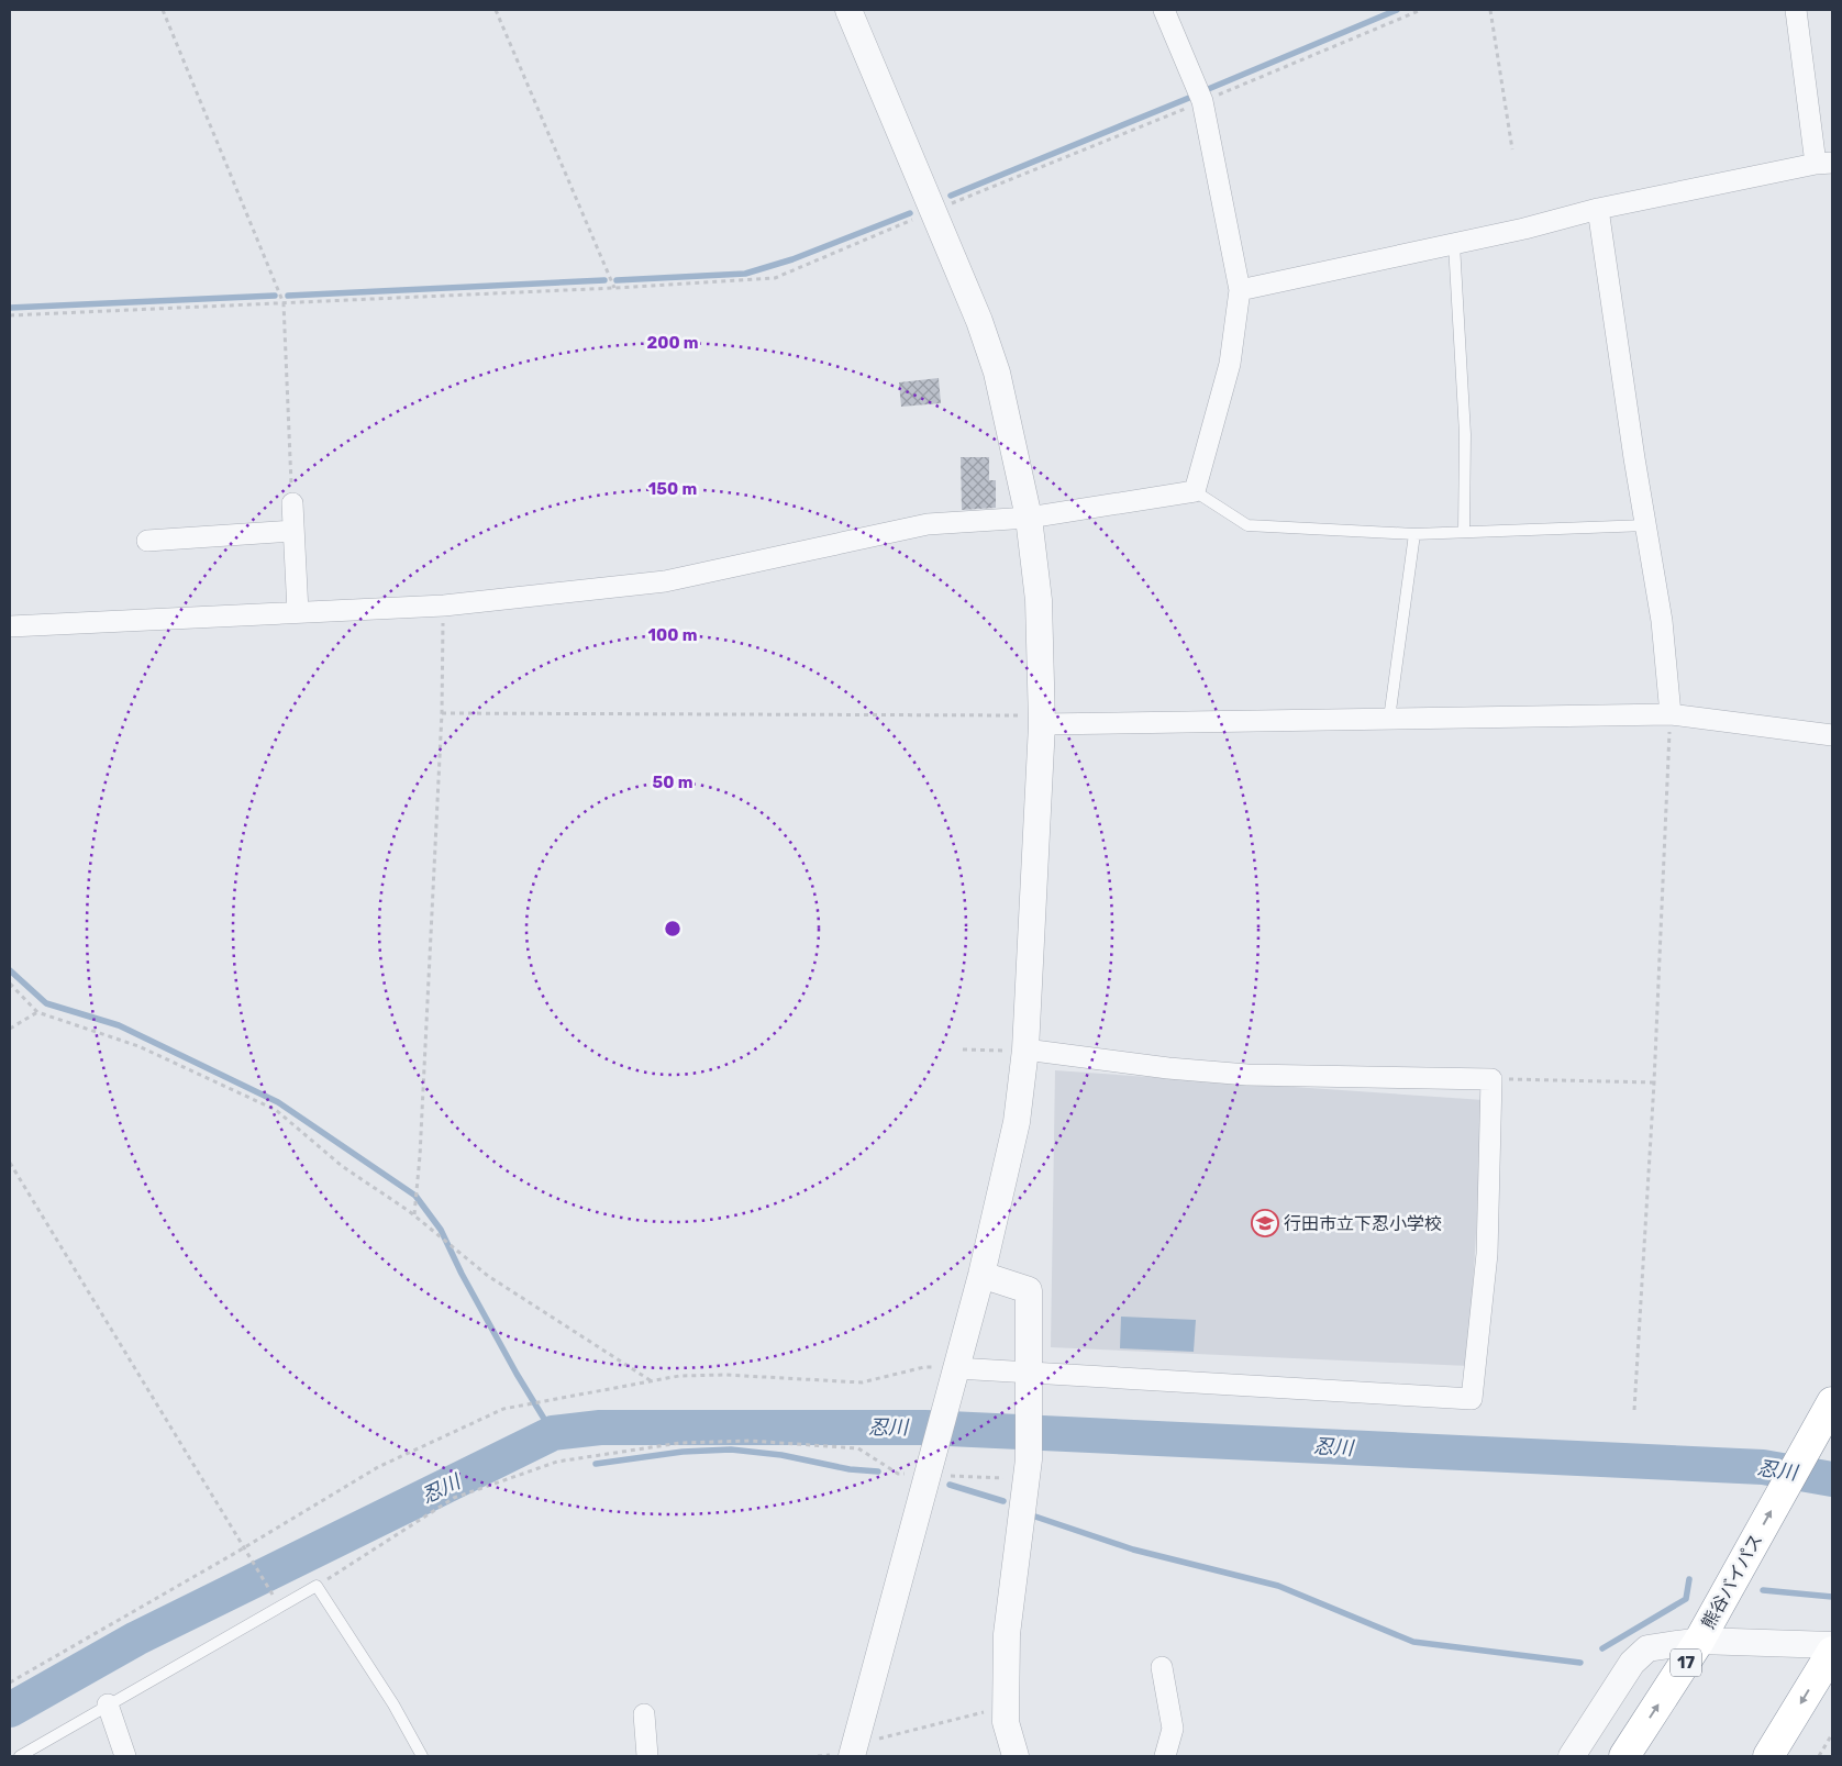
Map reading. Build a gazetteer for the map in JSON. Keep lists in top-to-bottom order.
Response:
{
  "streets": {
    "highway": ["熊谷バイパス", "17"]
  },
  "one_way": ["熊谷バイパス"],
  "water": ["忍川"],
  "places": {
    "school or university": ["行田市立下忍小学校"]
  },
  "rings": [
    "200 m",
    "150 m",
    "100 m",
    "50 m"
  ]
}
